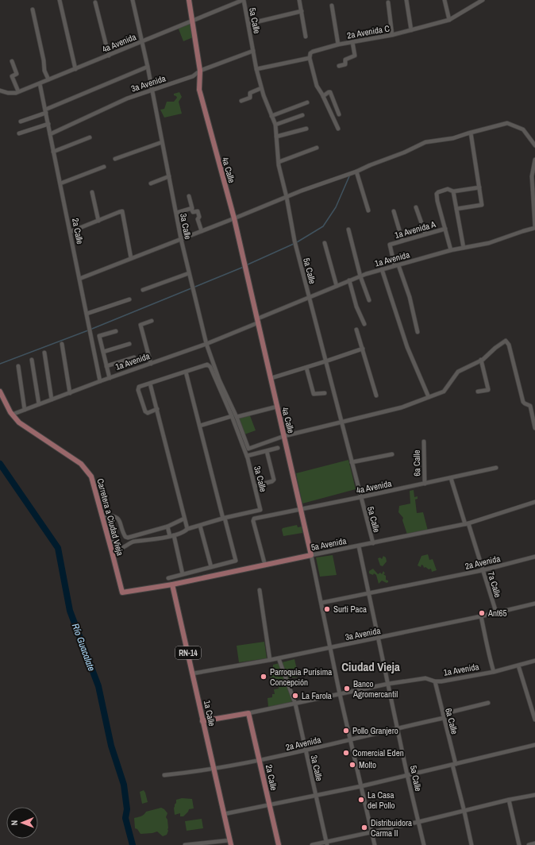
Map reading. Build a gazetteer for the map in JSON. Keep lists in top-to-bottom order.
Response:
{
  "streets": {
    "main road": [
      "4a Calle",
      "2a Calle",
      "1a Avenida",
      "Carretera a Ciudad Vieja",
      "5a Avenida",
      "RN-14",
      "1a Calle"
    ],
    "street": [
      "5a Calle",
      "2a Avenida C",
      "4a Avenida",
      "3a Avenida",
      "3a Calle",
      "1a Avenida A",
      "6a Calle",
      "2a Avenida",
      "7a Calle"
    ]
  },
  "crossings": [
    ["5a Calle", "2a Avenida C"],
    ["5a Calle", "4a Avenida"],
    ["5a Calle", "3a Avenida"],
    ["5a Calle", "1a Avenida"],
    ["5a Calle", "5a Avenida"],
    ["5a Calle", "2a Avenida"],
    ["4a Avenida", "4a Calle"],
    ["4a Avenida", "3a Calle"],
    ["4a Avenida", "2a Calle"],
    ["4a Avenida", "6a Calle"],
    ["4a Avenida", "5a Avenida"],
    ["4a Avenida", "7a Calle"],
    ["3a Avenida", "4a Calle"],
    ["3a Avenida", "3a Calle"],
    ["3a Avenida", "2a Calle"],
    ["3a Avenida", "7a Calle"],
    ["3a Avenida", "1a Calle"],
    ["4a Calle", "3a Calle"],
    ["4a Calle", "1a Avenida"],
    ["4a Calle", "5a Avenida"],
    ["4a Calle", "2a Avenida"],
    ["3a Calle", "1a Avenida"],
    ["3a Calle", "2a Avenida"],
    ["1a Avenida A", "1a Avenida"],
    ["2a Calle", "1a Avenida"],
    ["2a Calle", "2a Avenida"],
    ["1a Avenida", "6a Calle"],
    ["1a Avenida", "Carretera a Ciudad Vieja"],
    ["1a Avenida", "1a Calle"],
    ["6a Calle", "2a Avenida"],
    ["Carretera a Ciudad Vieja", "5a Avenida"],
    ["5a Avenida", "7a Calle"],
    ["5a Avenida", "1a Calle"],
    ["2a Avenida", "7a Calle"],
    ["2a Avenida", "1a Calle"]
  ],
  "districts": ["Ciudad Vieja"],
  "water": ["Río Guacalate"],
  "places": [
    "Surti Paca",
    "Ant65",
    "Parroquia Purísima Concepción",
    "Banco Agromercantil",
    "La Farola",
    "Pollo Granjero",
    "Comercial Eden",
    "Molto",
    "La Casa del Pollo",
    "Distribuidora Carma II"
  ],
  "north": "left"
}
